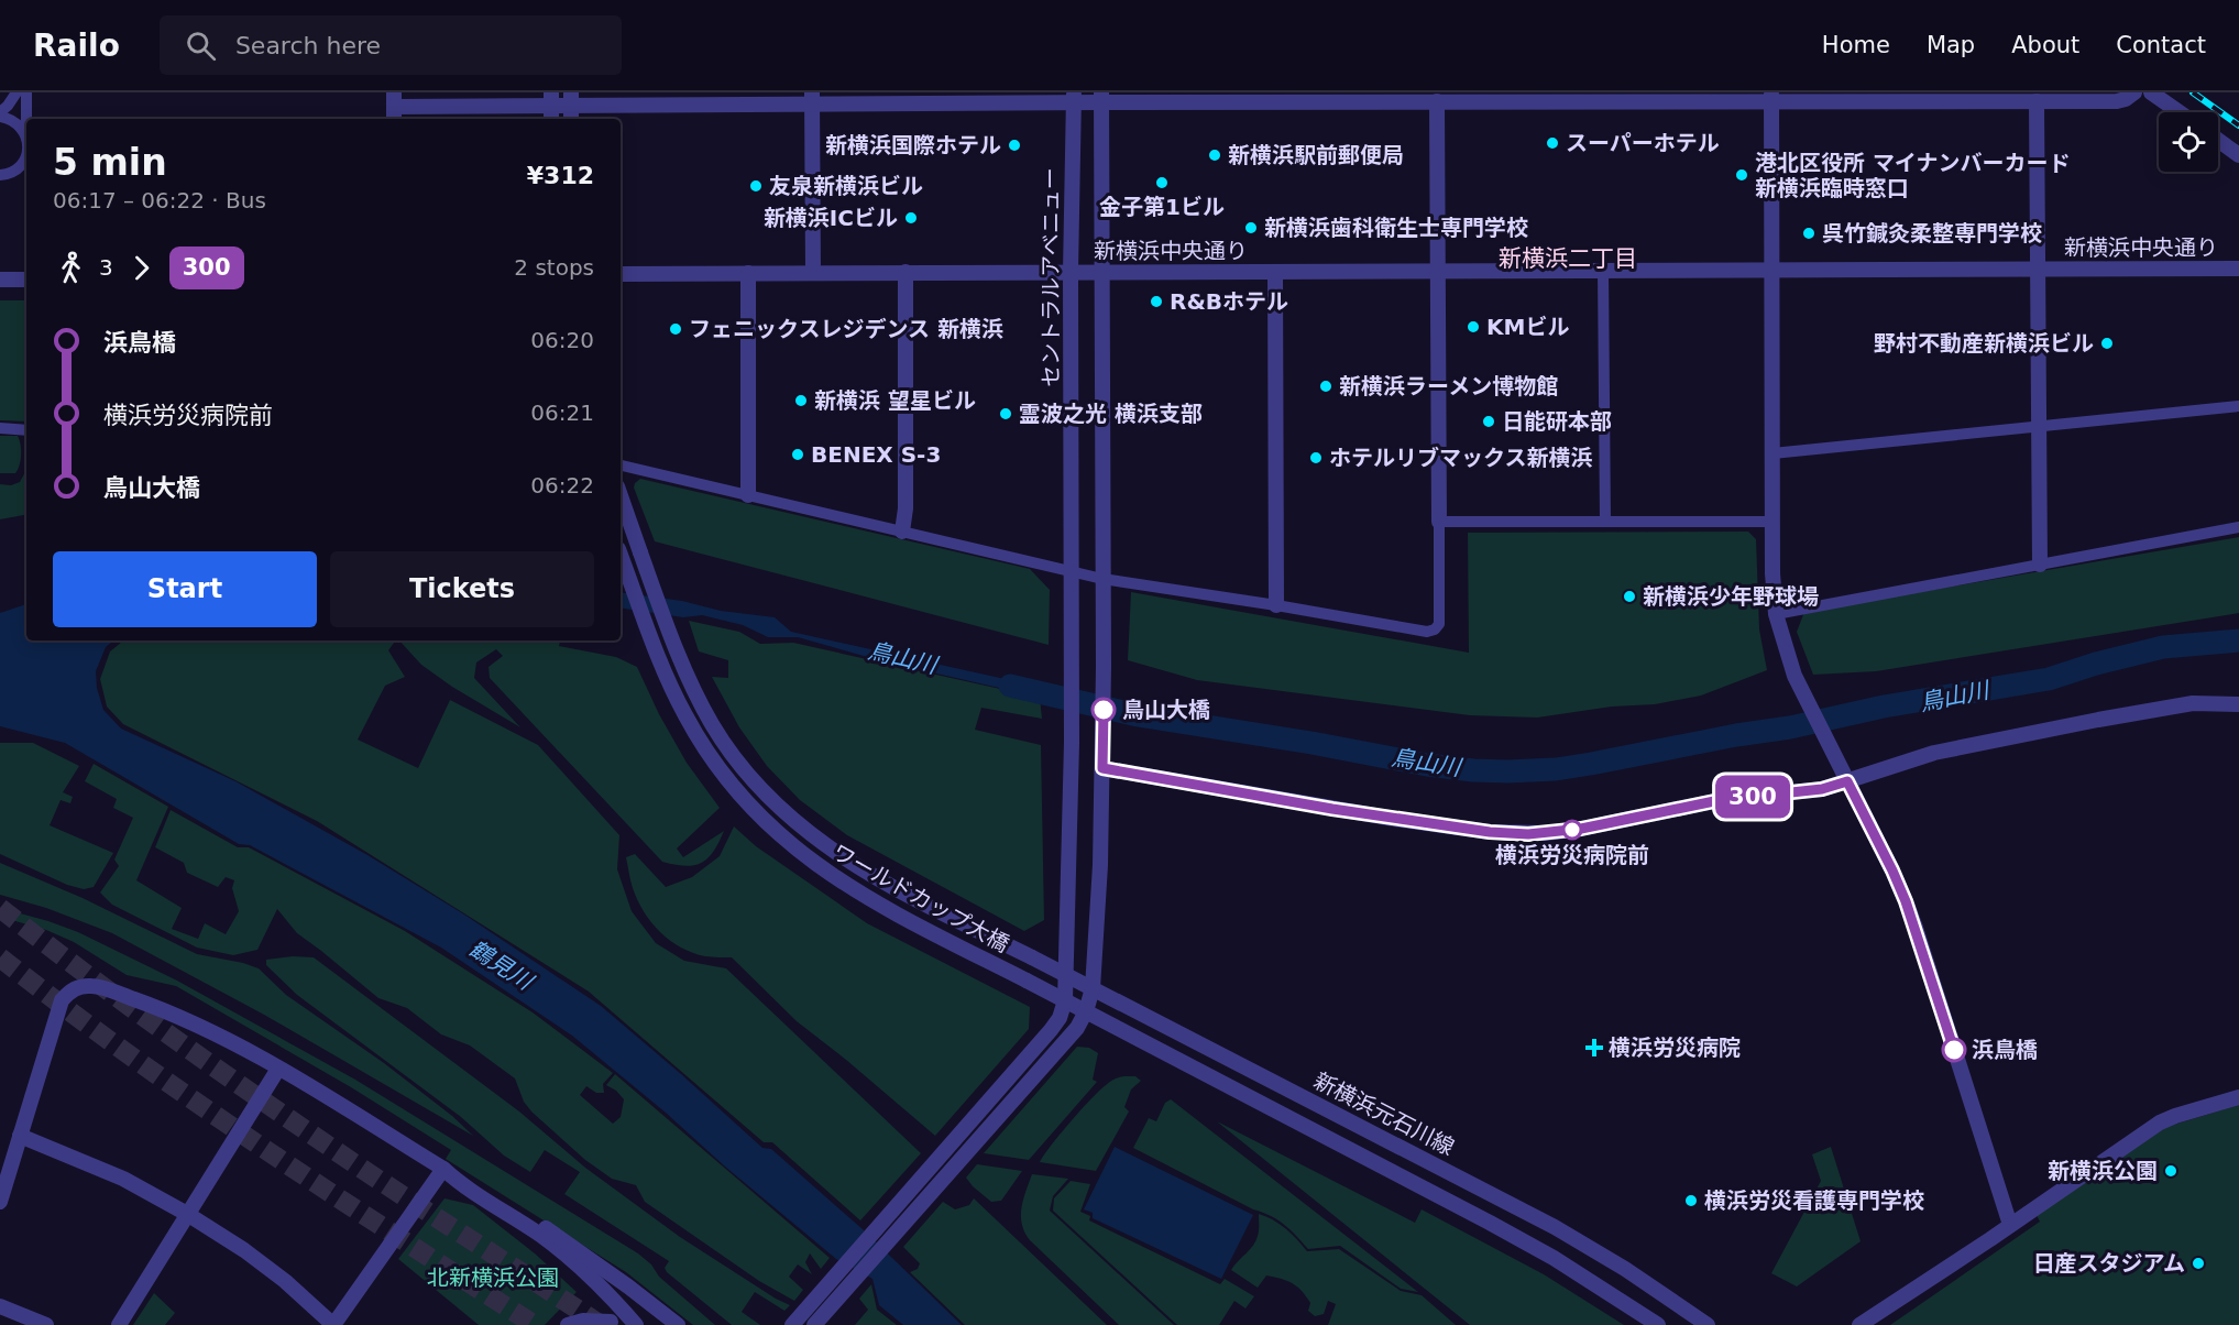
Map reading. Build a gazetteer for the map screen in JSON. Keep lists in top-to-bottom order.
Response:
{
  "streets": {
    "street": [
      "新横浜中央通り",
      "セントラルアベニュー",
      "ワールドカップ大橋",
      "新横浜元石川線"
    ]
  },
  "crossings": [
    ["新横浜中央通り", "セントラルアベニュー"],
    ["セントラルアベニュー", "ワールドカップ大橋"],
    ["セントラルアベニュー", "新横浜元石川線"],
    ["ワールドカップ大橋", "新横浜元石川線"]
  ],
  "districts": ["新横浜二丁目"],
  "water": ["鳥山川", "鶴見川"],
  "parks": ["北新横浜公園"],
  "places": {
    "other": [
      "スーパーホテル",
      "新横浜国際ホテル",
      "新横浜駅前郵便局",
      "港北区役所 マイナンバーカード 新横浜臨時窓口",
      "金子第1ビル",
      "友泉新横浜ビル",
      "新横浜ICビル",
      "新横浜歯科衛生士専門学校",
      "呉竹鍼灸柔整専門学校",
      "R&Bホテル",
      "KMビル",
      "フェニックスレジデンス 新横浜",
      "野村不動産新横浜ビル",
      "新横浜ラーメン博物館",
      "新横浜 望星ビル",
      "霊波之光 横浜支部",
      "日能研本部",
      "BENEX S-3",
      "ホテルリブマックス新横浜",
      "新横浜少年野球場",
      "鳥山大橋",
      "横浜労災病院前",
      "浜鳥橋",
      "新横浜公園",
      "横浜労災看護専門学校",
      "日産スタジアム"
    ],
    "health": ["横浜労災病院"]
  },
  "lines": ["bus line 300"],
  "page": {
    "header": "Railo",
    "search": "Search here",
    "nav": [
      "Home",
      "Map",
      "About",
      "Contact"
    ],
    "on_map": "300",
    "heading": ["5 min", "06:17 – 06:22 · Bus", "¥312"],
    "legs": ["3", "300", "2 stops"],
    "list": [
      {
        "name": "浜鳥橋",
        "value": "06:20"
      },
      {
        "name": "横浜労災病院前",
        "value": "06:21"
      },
      {
        "name": "鳥山大橋",
        "value": "06:22"
      }
    ],
    "buttons": ["Start", "Tickets"]
  }
}
